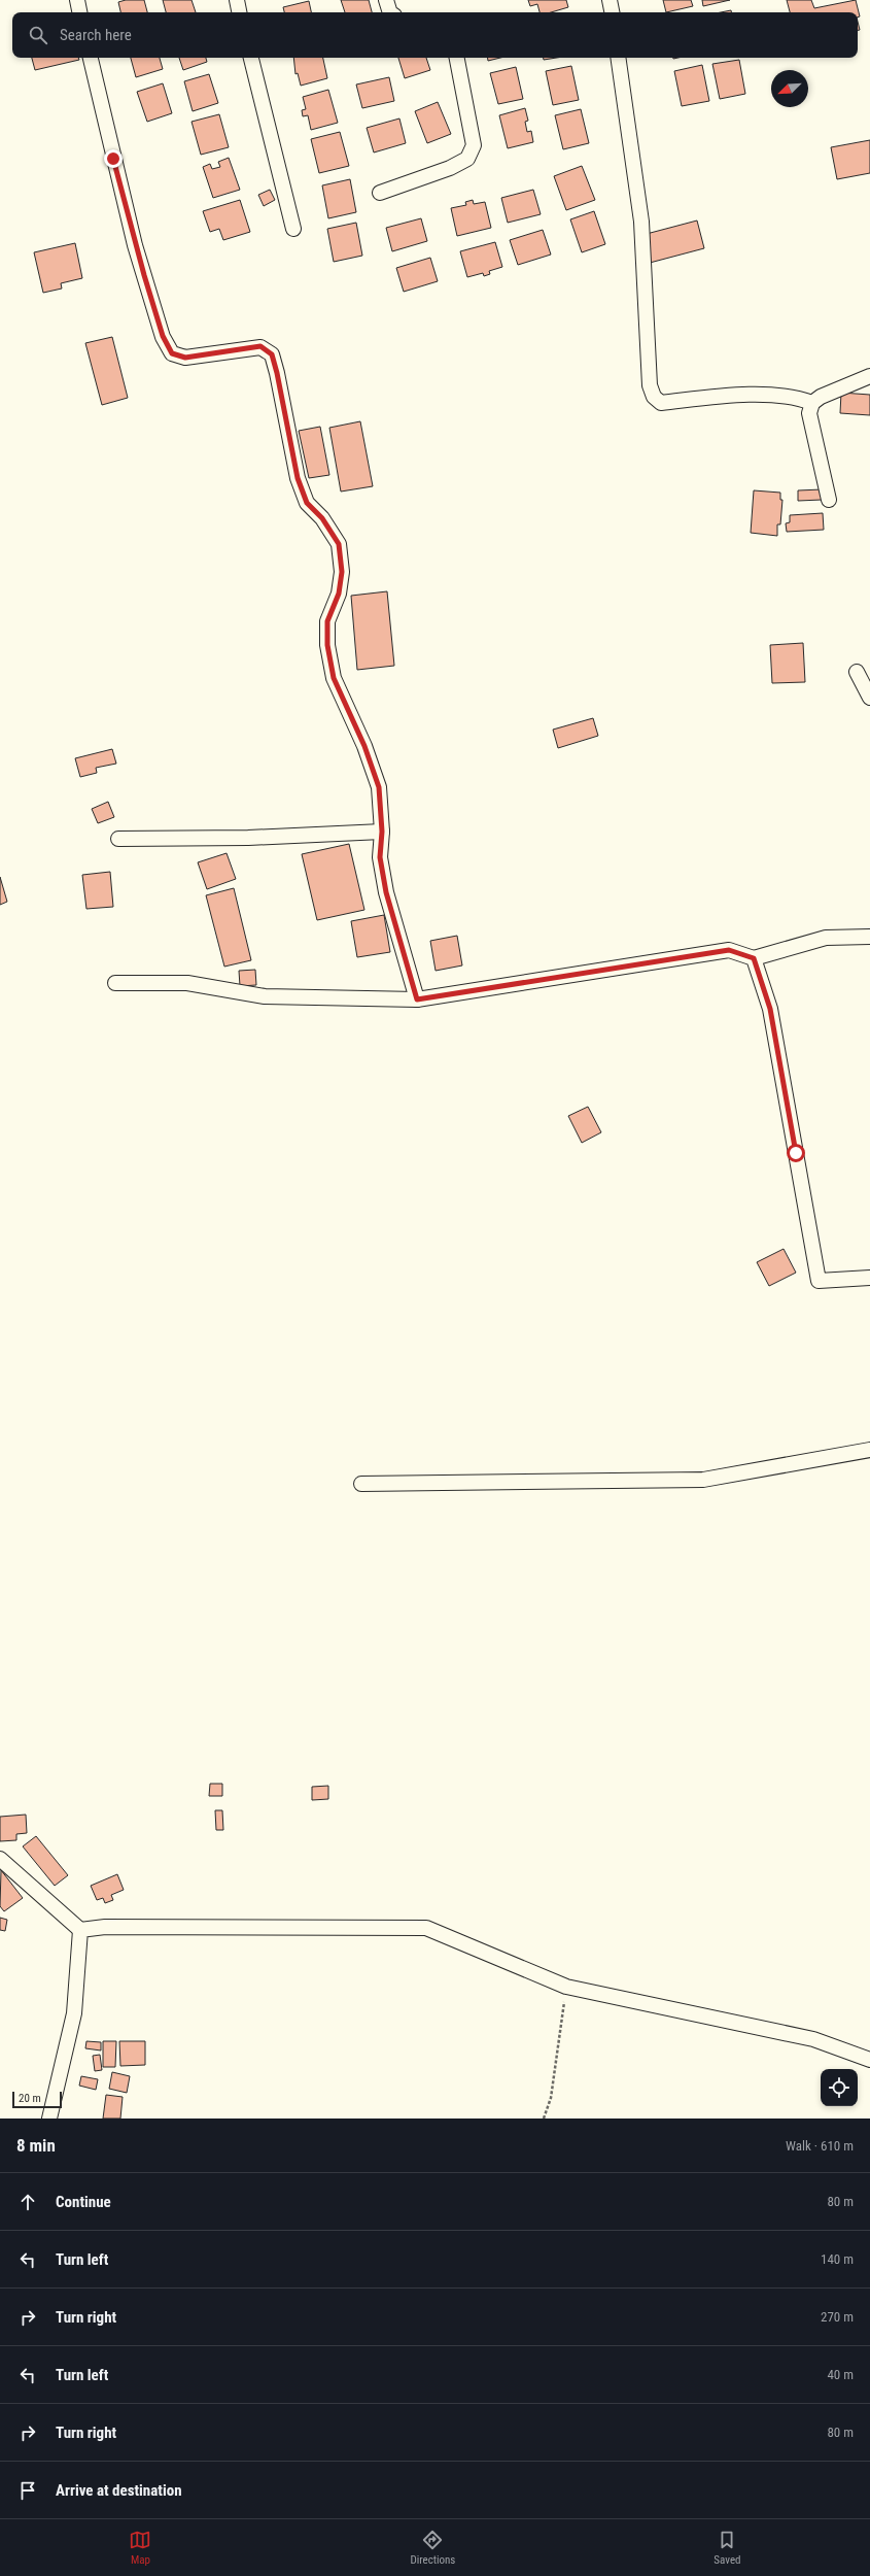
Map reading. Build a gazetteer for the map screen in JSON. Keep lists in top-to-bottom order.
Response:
{
  "scale_bar": "20 m",
  "north": "bottom left",
  "page": {
    "search": "Search here",
    "scale": "20 m",
    "heading": ["8 min", "Walk · 610 m"],
    "list": [
      ["Continue", "80 m"],
      ["Turn left", "140 m"],
      ["Turn right", "270 m"],
      ["Turn left", "40 m"],
      ["Turn right", "80 m"],
      "Arrive at destination"
    ],
    "nav": ["Map", "Directions", "Saved"]
  }
}
